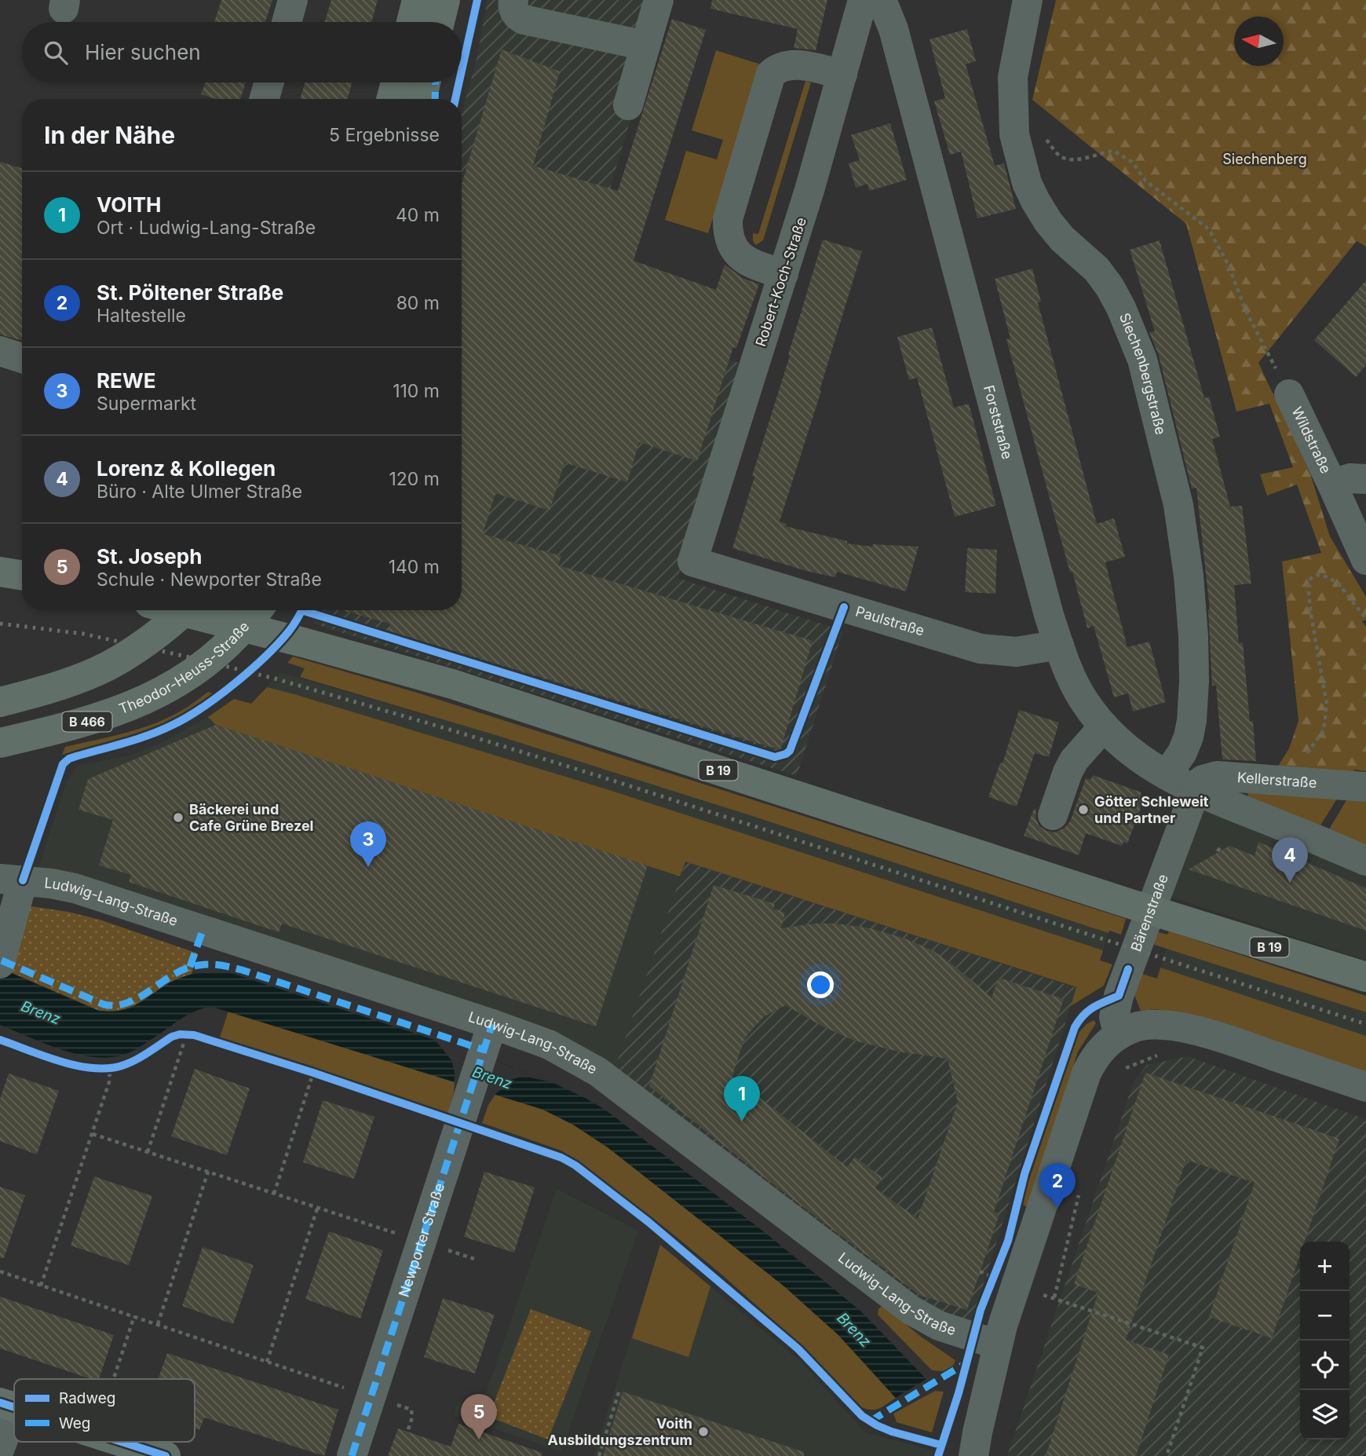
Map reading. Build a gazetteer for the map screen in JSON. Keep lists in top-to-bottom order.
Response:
{
  "streets": {
    "main road": ["Theodor-Heuss-Straße", "B 466", "B 19"],
    "street": [
      "Robert-Koch-Straße",
      "Siechenbergstraße",
      "Forststraße",
      "Wildstraße",
      "Paulstraße",
      "Kellerstraße",
      "Ludwig-Lang-Straße",
      "Bärenstraße",
      "Newporter Straße"
    ]
  },
  "crossings": [
    ["Robert-Koch-Straße", "Paulstraße"],
    ["Siechenbergstraße", "Forststraße"],
    ["Forststraße", "Paulstraße"],
    ["Forststraße", "Kellerstraße"],
    ["Forststraße", "Bärenstraße"],
    ["Kellerstraße", "Bärenstraße"],
    ["Ludwig-Lang-Straße", "Newporter Straße"]
  ],
  "water": ["Brenz"],
  "parks": ["Siechenberg"],
  "places": ["Götter Schleweit und Partner", "Bäckerei und Cafe Grüne Brezel", "Voith Ausbildungszentrum"],
  "legend": ["Radweg", "Weg"],
  "north": "left",
  "page": {
    "search": "Hier suchen",
    "heading": ["In der Nähe", "5 Ergebnisse"],
    "list": [
      {
        "mark": "1",
        "name": "VOITH",
        "note": "Ort · Ludwig-Lang-Straße",
        "value": "40 m"
      },
      {
        "mark": "2",
        "name": "St. Pöltener Straße",
        "note": "Haltestelle",
        "value": "80 m"
      },
      {
        "mark": "3",
        "name": "REWE",
        "note": "Supermarkt",
        "value": "110 m"
      },
      {
        "mark": "4",
        "name": "Lorenz & Kollegen",
        "note": "Büro · Alte Ulmer Straße",
        "value": "120 m"
      },
      {
        "mark": "5",
        "name": "St. Joseph",
        "note": "Schule · Newporter Straße",
        "value": "140 m"
      }
    ],
    "pins": [
      "3",
      "4",
      "1",
      "2",
      "5"
    ],
    "map_buttons": ["+", "−"]
  }
}
